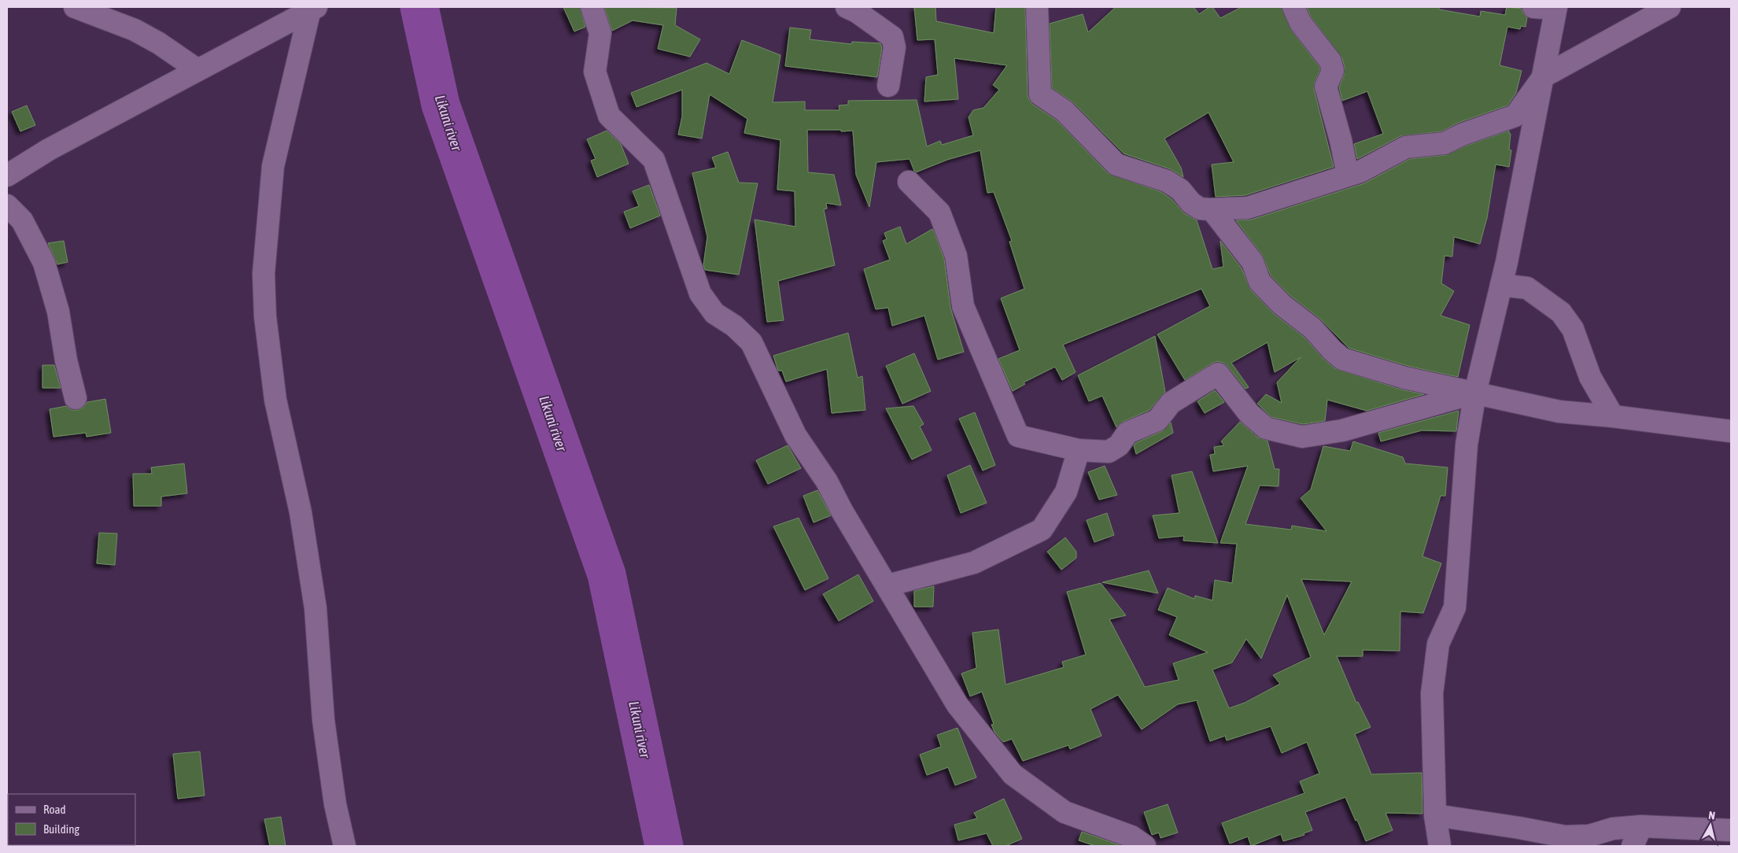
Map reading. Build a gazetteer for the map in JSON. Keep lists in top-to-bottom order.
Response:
{
  "water": ["Likuni river"],
  "legend": ["Road", "Building"],
  "north": "top"
}
